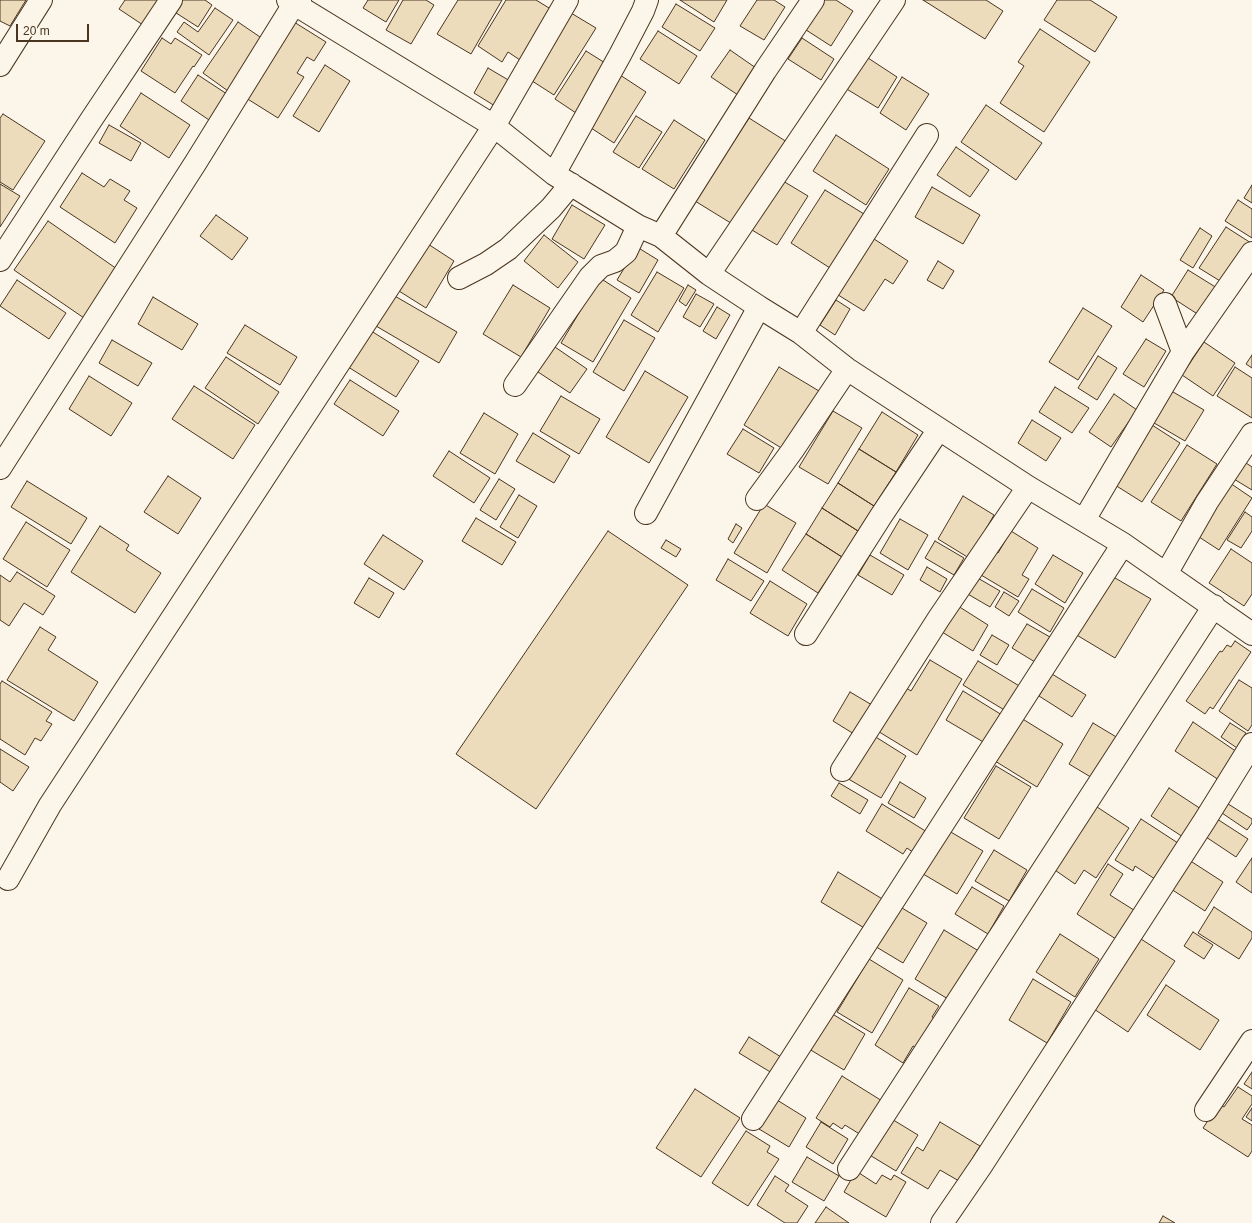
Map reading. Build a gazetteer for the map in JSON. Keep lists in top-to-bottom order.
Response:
{
  "scale_bar": "20 m"
}
